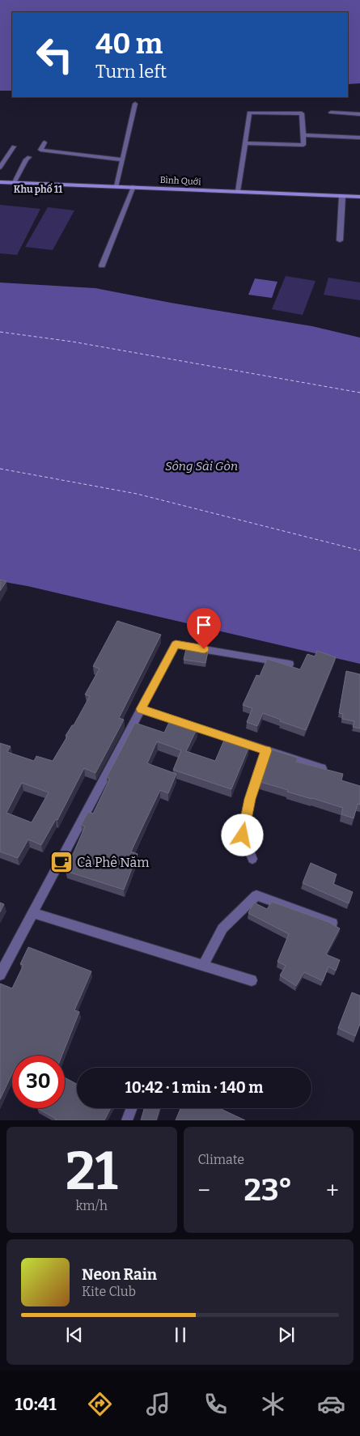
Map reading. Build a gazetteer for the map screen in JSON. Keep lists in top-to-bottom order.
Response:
{
  "streets": {
    "main road": ["Bình Quới"]
  },
  "districts": ["Khu phố 11"],
  "water": ["Sông Sài Gòn"],
  "places": {
    "cafe": ["Cà Phê Năm"]
  },
  "page": {
    "turn": ["40 m", "Turn left"],
    "limit": "30",
    "trip": "10:42 · 1 min · 140 m",
    "tile": [
      ["21", "km/h"],
      "Climate"
    ],
    "heat": ["−", "23°", "+"],
    "song": ["Neon Rain", "Kite Club"],
    "tabs": "10:41"
  }
}
